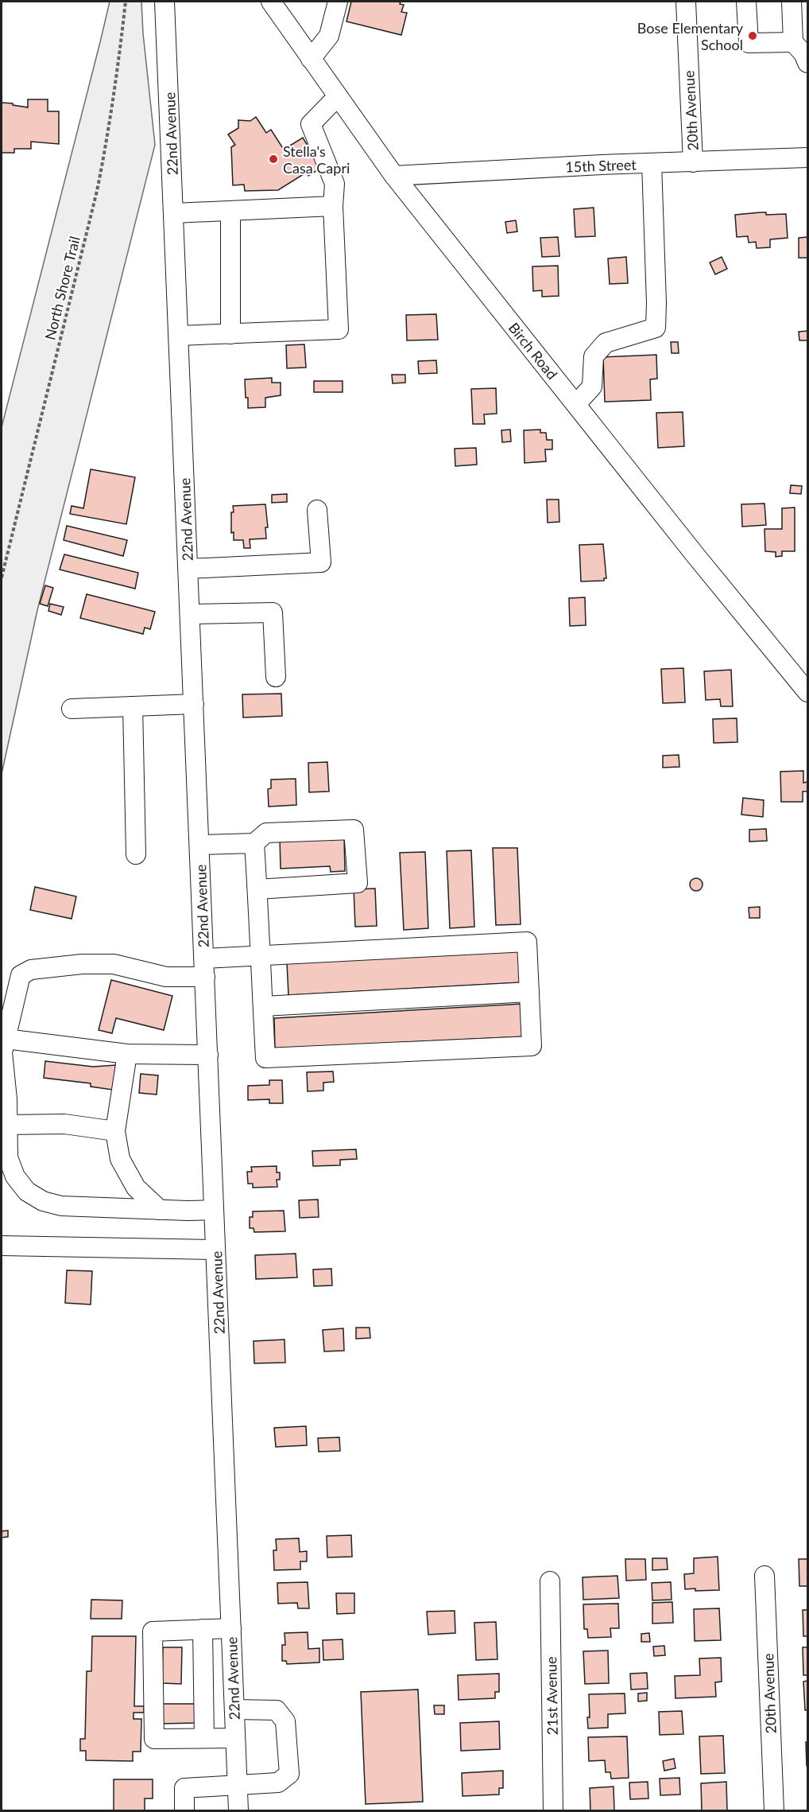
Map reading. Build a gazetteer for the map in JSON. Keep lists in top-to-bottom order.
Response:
{
  "streets": {
    "street": [
      "20th Avenue",
      "22nd Avenue",
      "15th Street",
      "Birch Road",
      "21st Avenue"
    ],
    "path": ["North Shore Trail"]
  },
  "crossings": [
    ["20th Avenue", "15th Street"],
    ["15th Street", "Birch Road"]
  ],
  "places": ["Bose Elementary School", "Stella's Casa Capri"]
}
